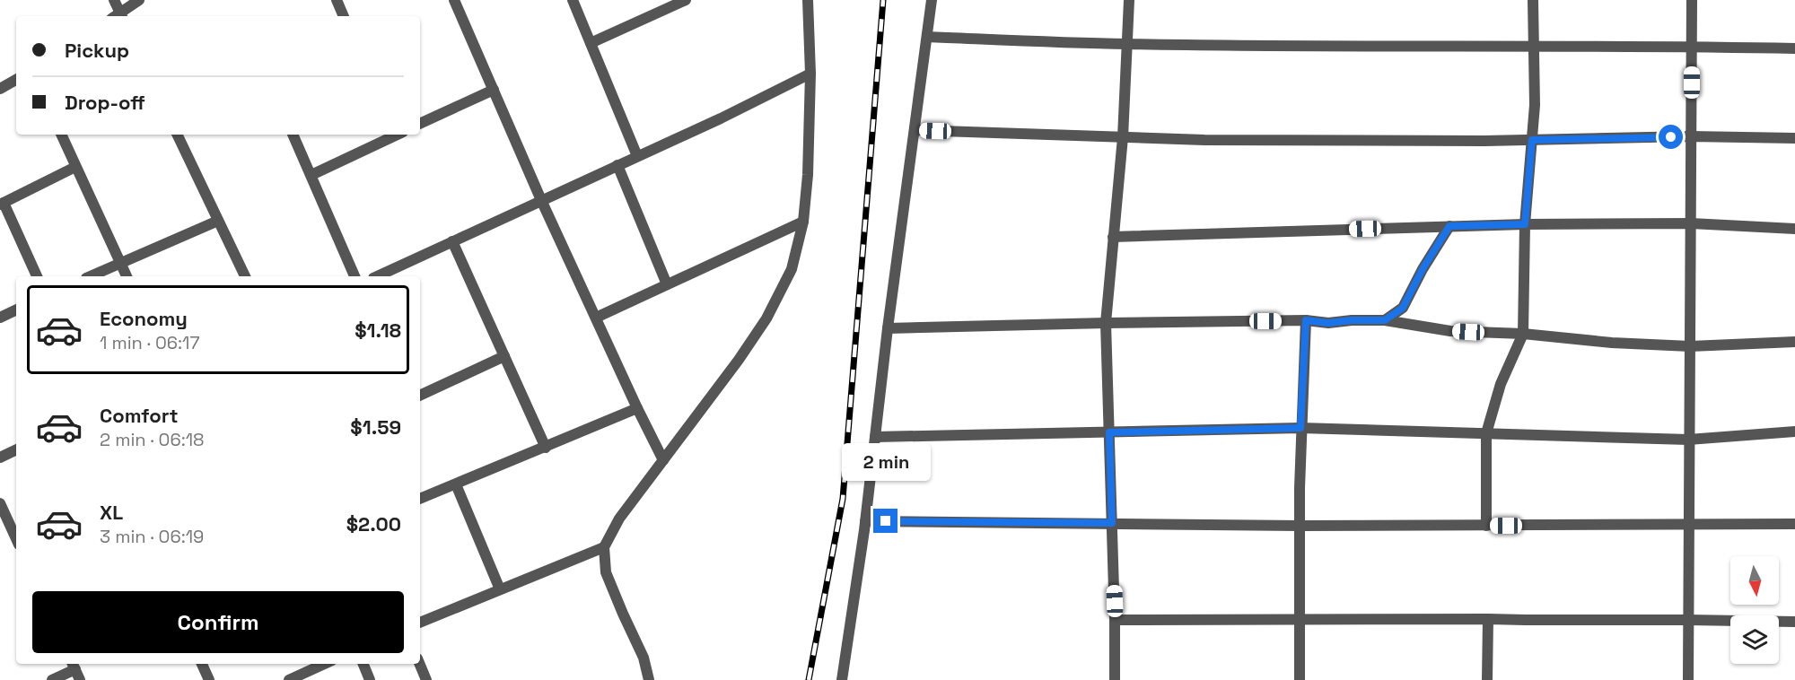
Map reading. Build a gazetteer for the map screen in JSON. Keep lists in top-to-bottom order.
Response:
{
  "north": "bottom",
  "page": {
    "banner": ["Pickup", "Drop-off"],
    "list": [
      {
        "name": "Economy",
        "note": "1 min · 06:17",
        "value": "$1.18"
      },
      {
        "name": "Comfort",
        "note": "2 min · 06:18",
        "value": "$1.59"
      },
      {
        "name": "XL",
        "note": "3 min · 06:19",
        "value": "$2.00"
      }
    ],
    "bubble": "2 min",
    "buttons": "Confirm"
  }
}
